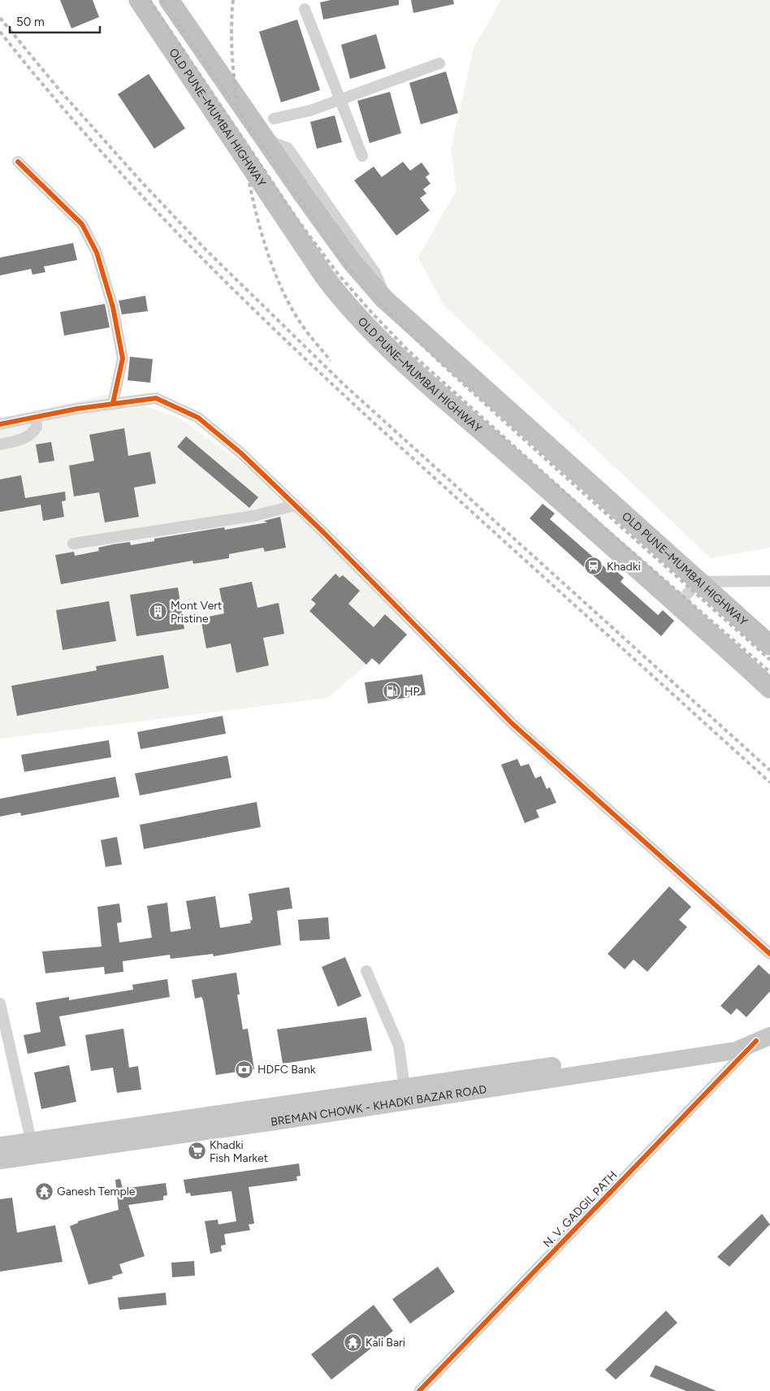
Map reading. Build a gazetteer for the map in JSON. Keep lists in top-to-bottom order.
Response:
{
  "streets": {
    "highway": ["OLD PUNE–MUMBAI HIGHWAY"],
    "main road": ["BREMAN CHOWK - KHADKI BAZAR ROAD"],
    "street": ["N. V. GADGIL PATH"]
  },
  "crossings": [
    ["BREMAN CHOWK - KHADKI BAZAR ROAD", "N. V. GADGIL PATH"]
  ],
  "places": {
    "station": ["Khadki"],
    "building": ["Mont Vert Pristine"],
    "fuel station": ["HP"],
    "bank": ["HDFC Bank"],
    "supermarket": ["Khadki Fish Market"],
    "temple": ["Ganesh Temple", "Kali Bari"]
  },
  "scale_bar": "50 m"
}
